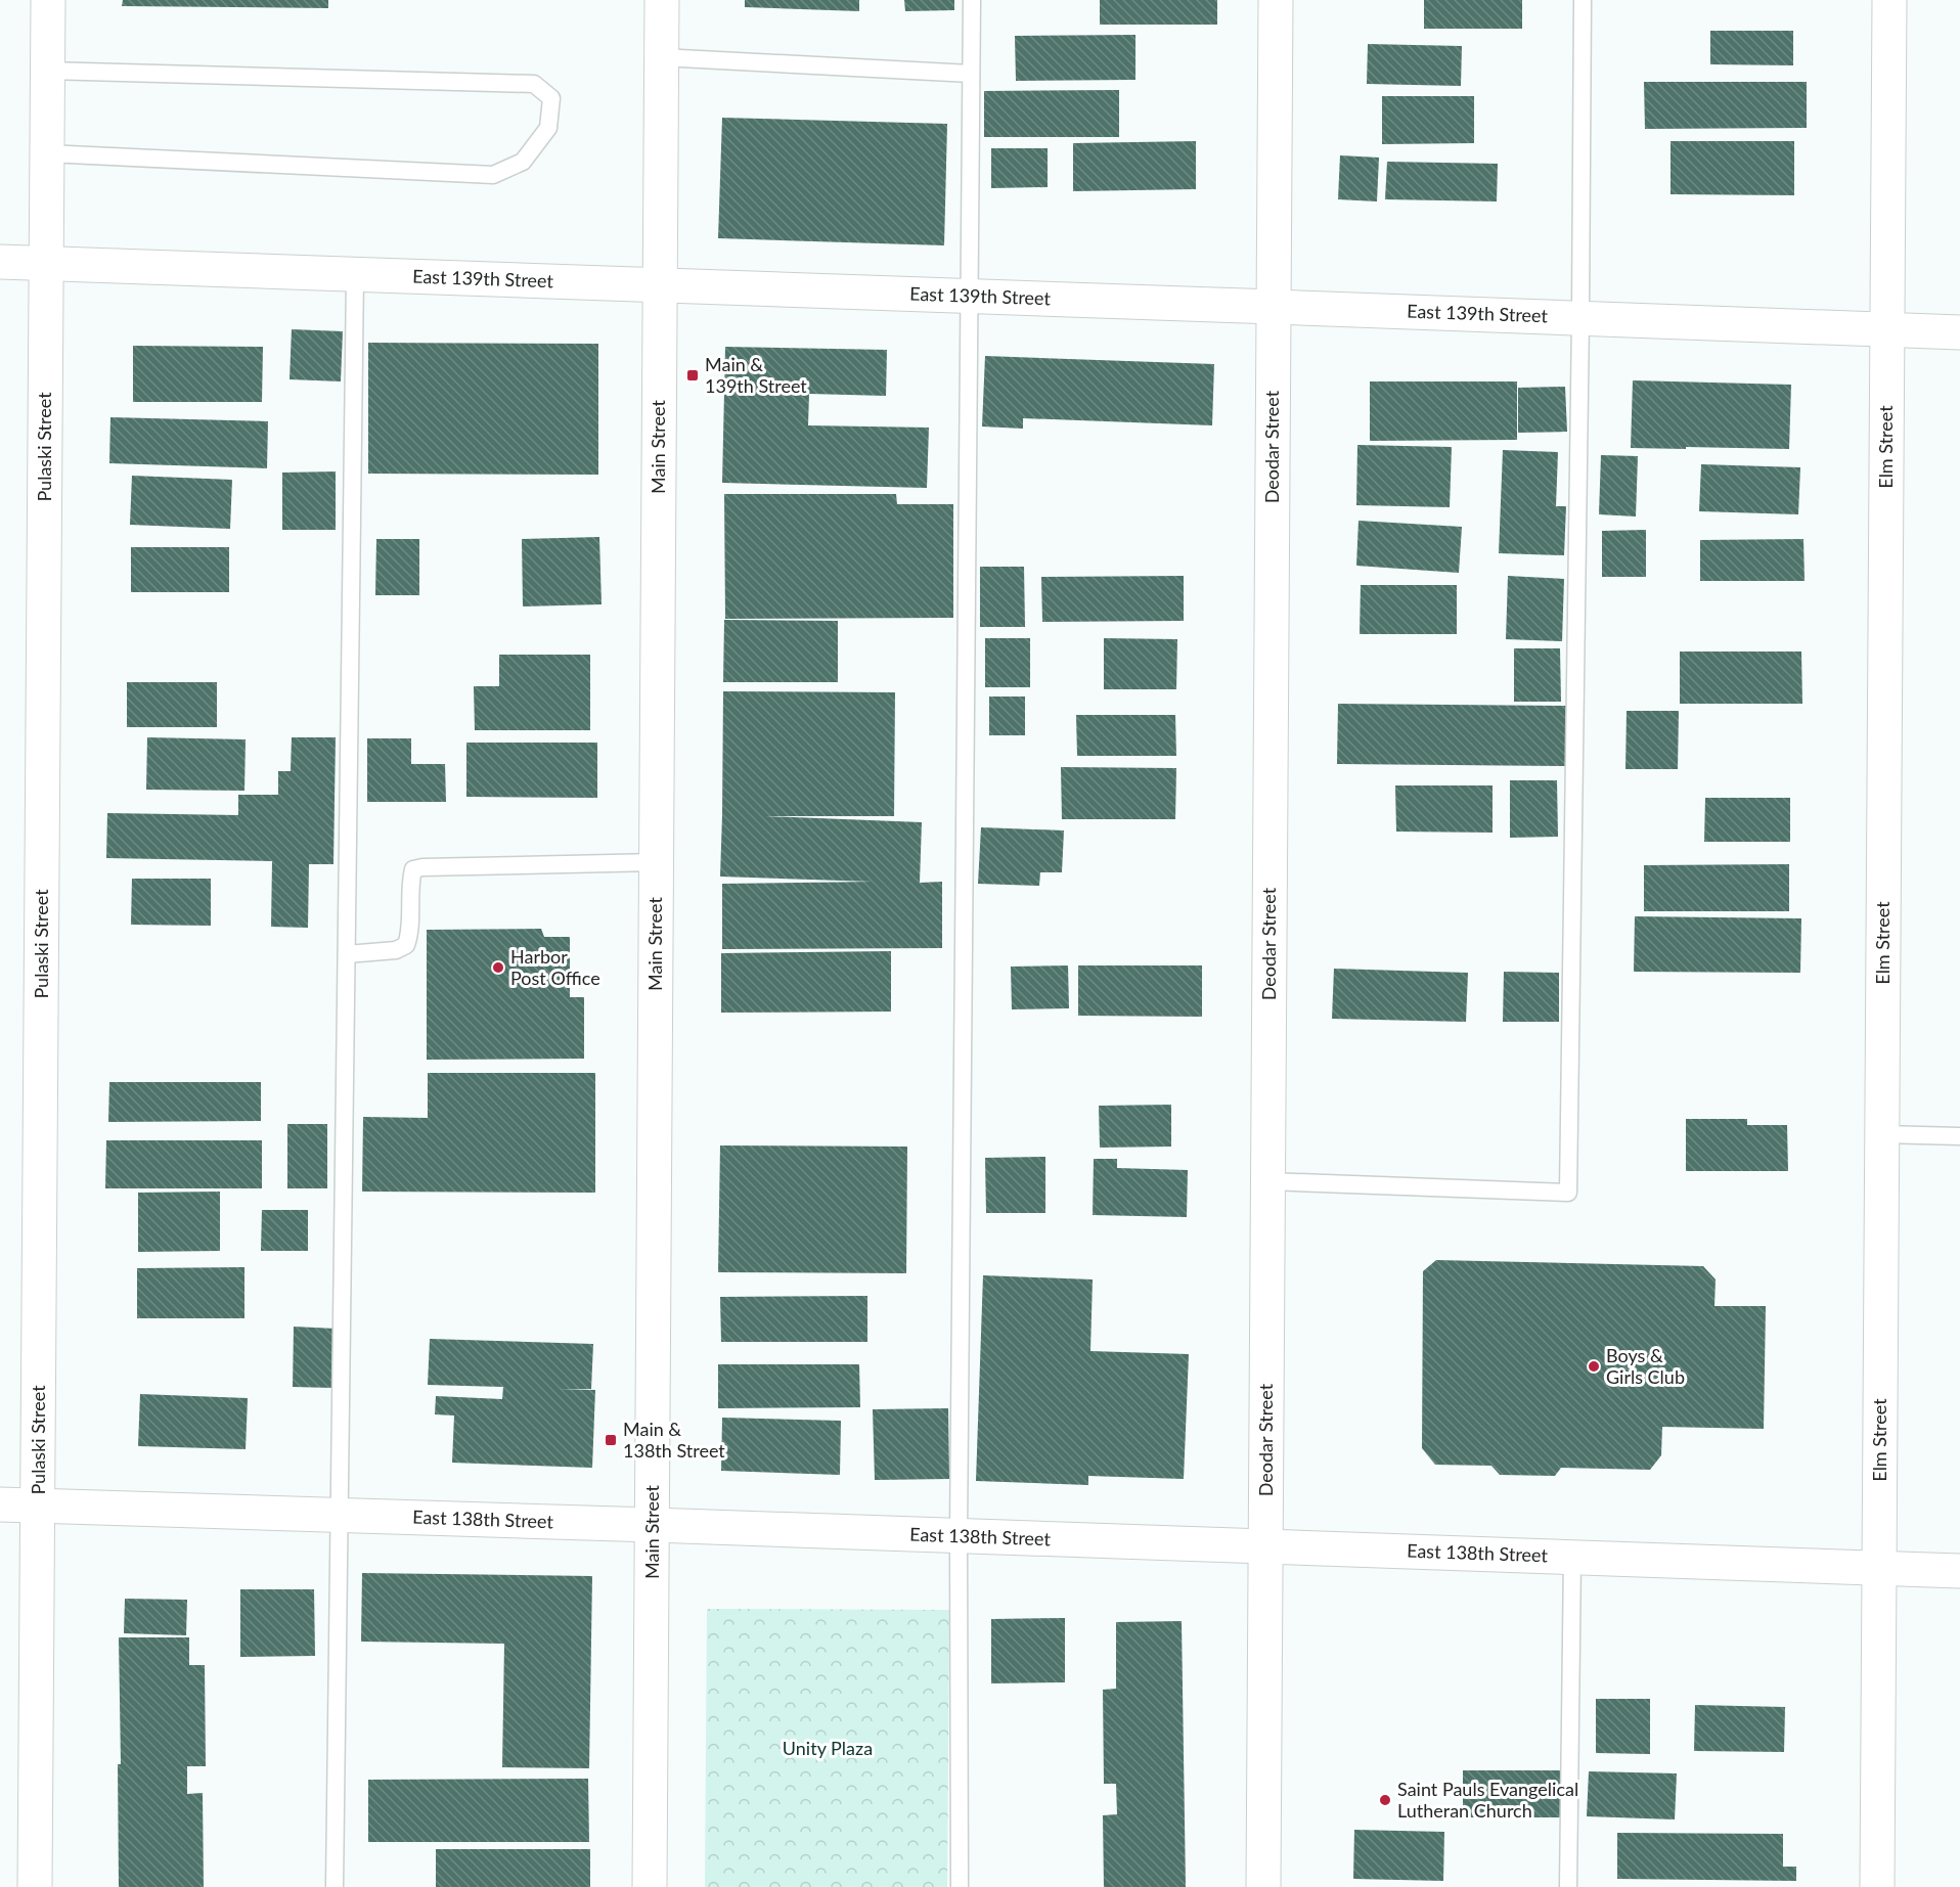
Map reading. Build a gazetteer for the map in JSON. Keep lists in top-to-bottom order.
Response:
{
  "streets": {
    "street": [
      "East 139th Street",
      "Pulaski Street",
      "Main Street",
      "Deodar Street",
      "Elm Street",
      "East 138th Street"
    ]
  },
  "crossings": [
    ["East 139th Street", "Pulaski Street"],
    ["East 139th Street", "Main Street"],
    ["East 139th Street", "Deodar Street"],
    ["East 139th Street", "Elm Street"],
    ["Pulaski Street", "East 138th Street"],
    ["Main Street", "East 138th Street"],
    ["Deodar Street", "East 138th Street"],
    ["Elm Street", "East 138th Street"]
  ],
  "parks": ["Unity Plaza"],
  "places": {
    "transit": ["Main & 139th Street", "Main & 138th Street"],
    "other": ["Harbor Post Office", "Boys & Girls Club", "Saint Pauls Evangelical Lutheran Church"]
  }
}
